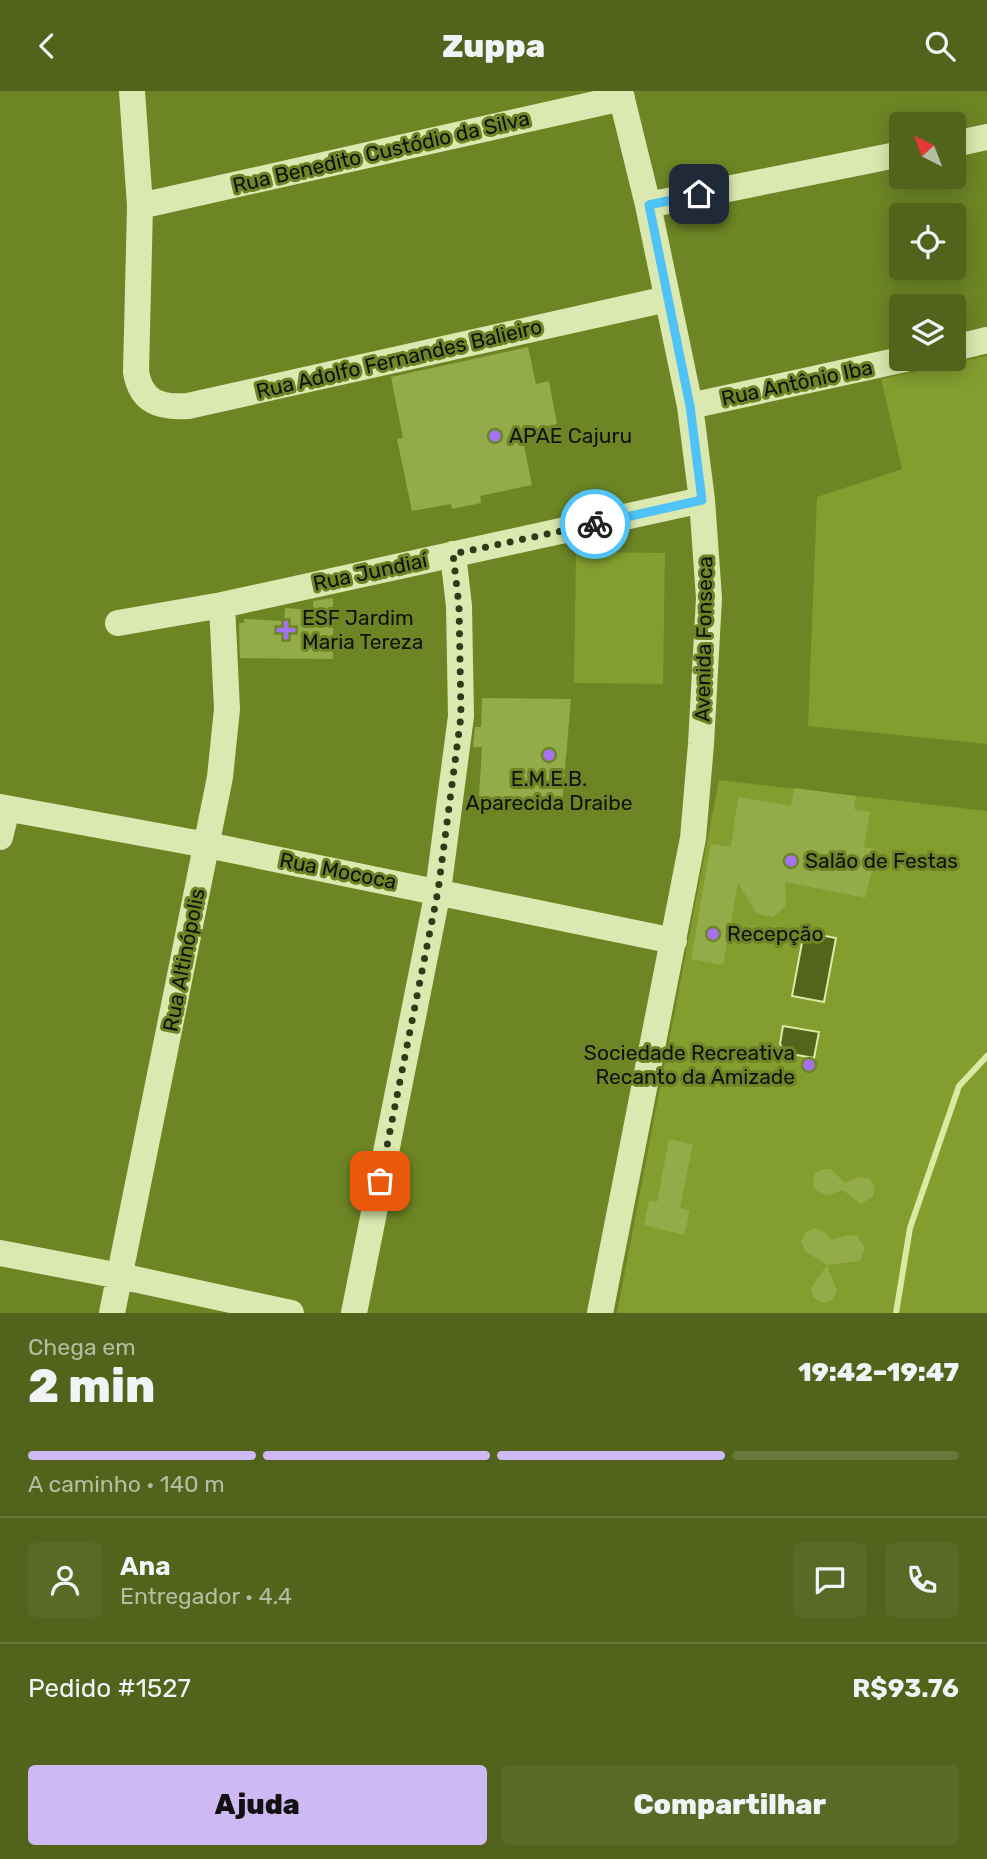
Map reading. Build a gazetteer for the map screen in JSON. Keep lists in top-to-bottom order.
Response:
{
  "streets": {
    "street": [
      "Rua Benedito Custódio da Silva",
      "Rua Adolfo Fernandes Balieiro",
      "Rua Antônio Iba",
      "Rua Jundiaí",
      "Avenida Fonseca",
      "Rua Mococa",
      "Rua Altinópolis"
    ]
  },
  "crossings": [
    ["Rua Benedito Custódio da Silva", "Rua Adolfo Fernandes Balieiro"],
    ["Rua Benedito Custódio da Silva", "Avenida Fonseca"],
    ["Rua Adolfo Fernandes Balieiro", "Avenida Fonseca"],
    ["Rua Antônio Iba", "Avenida Fonseca"],
    ["Rua Jundiaí", "Avenida Fonseca"],
    ["Rua Jundiaí", "Rua Altinópolis"],
    ["Avenida Fonseca", "Rua Mococa"],
    ["Rua Mococa", "Rua Altinópolis"]
  ],
  "places": {
    "other": [
      "APAE Cajuru",
      "E.M.E.B. Aparecida Draibe",
      "Salão de Festas",
      "Recepção",
      "Sociedade Recreativa Recanto da Amizade"
    ],
    "health": ["ESF Jardim Maria Tereza"]
  },
  "north": "top left",
  "page": {
    "header": "Zuppa",
    "heading": ["2 min", "Chega em", "19:42–19:47"],
    "panel": [
      "Ana",
      "Entregador · 4.4",
      "Pedido #1527",
      "R$93.76"
    ],
    "bar": "A caminho · 140 m",
    "buttons": ["Ajuda", "Compartilhar"]
  }
}
